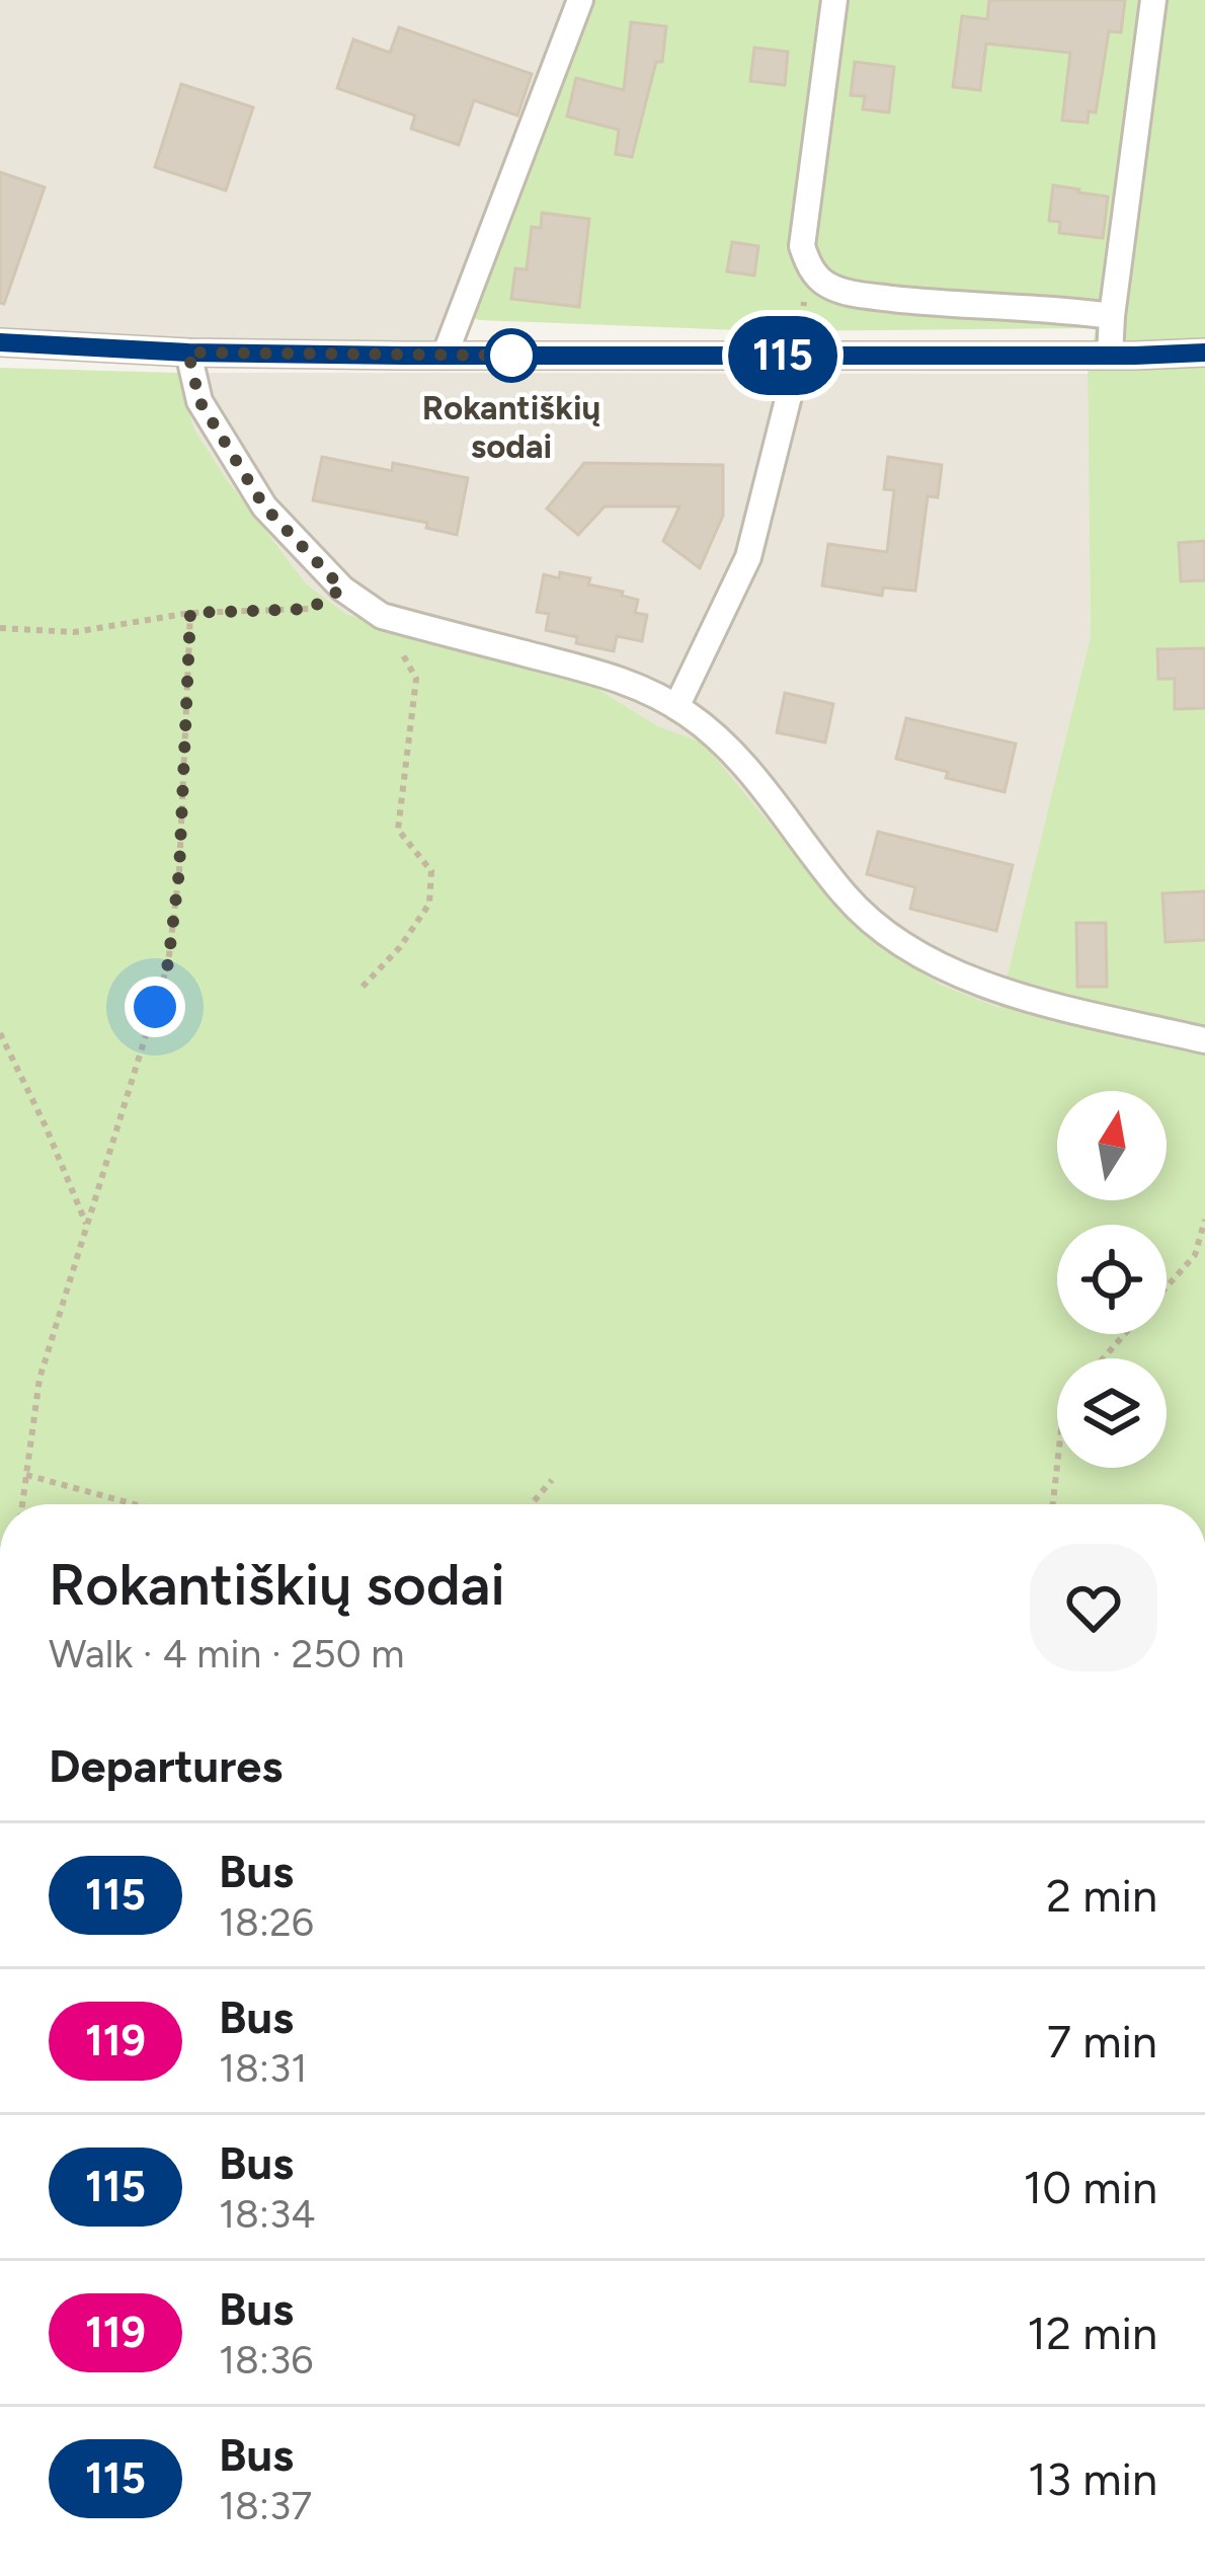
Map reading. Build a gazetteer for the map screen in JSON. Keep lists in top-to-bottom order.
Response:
{
  "places": ["Rokantiškių sodai"],
  "lines": ["bus line 115"],
  "north": "top",
  "page": {
    "on_map": "115",
    "heading": [
      ["Rokantiškių sodai", "Walk · 4 min · 250 m"],
      "Departures"
    ],
    "list": [
      {
        "mark": "115",
        "name": "Bus",
        "note": "18:26",
        "value": "2 min"
      },
      {
        "mark": "119",
        "name": "Bus",
        "note": "18:31",
        "value": "7 min"
      },
      {
        "mark": "115",
        "name": "Bus",
        "note": "18:34",
        "value": "10 min"
      },
      {
        "mark": "119",
        "name": "Bus",
        "note": "18:36",
        "value": "12 min"
      },
      {
        "mark": "115",
        "name": "Bus",
        "note": "18:37",
        "value": "13 min"
      }
    ]
  }
}
